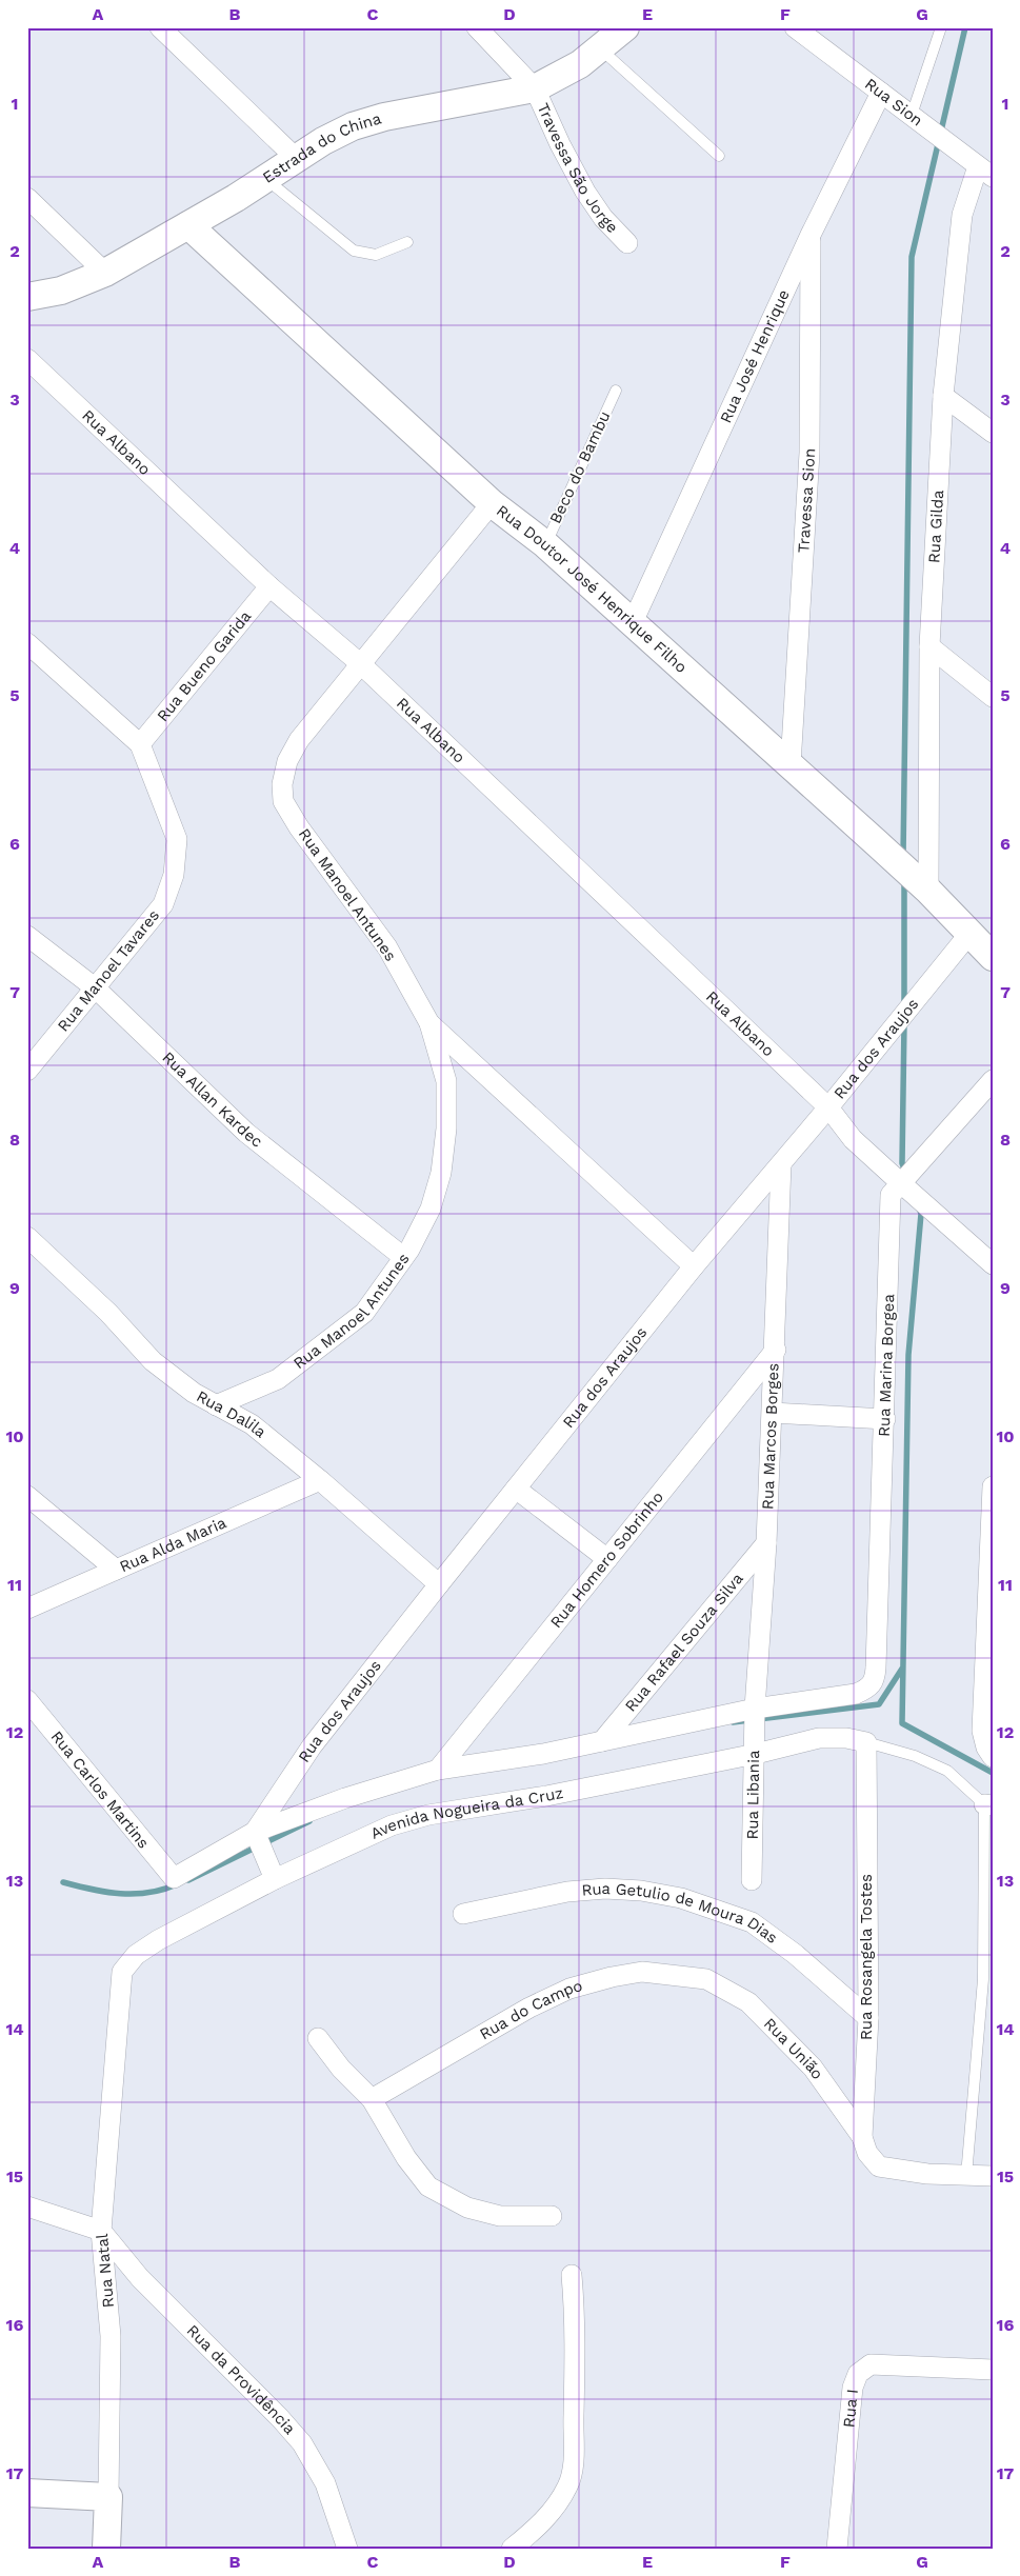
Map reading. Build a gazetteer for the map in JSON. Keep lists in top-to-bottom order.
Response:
{
  "streets": {
    "street": [
      "Rua Sion",
      "Estrada do China",
      "Travessa São Jorge",
      "Rua José Henrique",
      "Rua Albano",
      "Travessa Sion",
      "Rua Gilda",
      "Rua Doutor José Henrique Filho",
      "Rua Bueno Garida",
      "Rua Manoel Antunes",
      "Rua Manoel Tavares",
      "Rua dos Araujos",
      "Rua Allan Kardec",
      "Rua Marina Borgea",
      "Rua Dalila",
      "Rua Marcos Borges",
      "Rua Alda Maria",
      "Rua Homero Sobrinho",
      "Rua Rafael Souza Silva",
      "Rua Carlos Martins",
      "Rua Libania",
      "Avenida Nogueira da Cruz",
      "Rua Getulio de Moura Dias",
      "Rua Rosangela Tostes",
      "Rua do Campo",
      "Rua União",
      "Rua Natal",
      "Rua da Providência",
      "Rua I"
    ],
    "lane": ["Beco do Bambu"]
  },
  "crossings": [
    ["Rua Sion", "Rua José Henrique"],
    ["Rua Sion", "Rua Gilda"],
    ["Estrada do China", "Travessa São Jorge"],
    ["Estrada do China", "Rua Doutor José Henrique Filho"],
    ["Rua José Henrique", "Travessa Sion"],
    ["Rua José Henrique", "Rua Doutor José Henrique Filho"],
    ["Rua Albano", "Rua Bueno Garida"],
    ["Rua Albano", "Rua Manoel Antunes"],
    ["Rua Albano", "Rua dos Araujos"],
    ["Beco do Bambu", "Rua Doutor José Henrique Filho"],
    ["Travessa Sion", "Rua Doutor José Henrique Filho"],
    ["Rua Gilda", "Rua Doutor José Henrique Filho"],
    ["Rua Doutor José Henrique Filho", "Rua Manoel Antunes"],
    ["Rua Doutor José Henrique Filho", "Rua dos Araujos"],
    ["Rua Bueno Garida", "Rua Manoel Tavares"],
    ["Rua Manoel Antunes", "Rua Allan Kardec"],
    ["Rua Manoel Antunes", "Rua Dalila"],
    ["Rua Manoel Tavares", "Rua Allan Kardec"],
    ["Rua dos Araujos", "Rua Dalila"],
    ["Rua dos Araujos", "Rua Marcos Borges"],
    ["Rua dos Araujos", "Rua Carlos Martins"],
    ["Rua Marina Borgea", "Rua Marcos Borges"],
    ["Rua Marina Borgea", "Rua Libania"],
    ["Rua Dalila", "Rua Alda Maria"],
    ["Rua Marcos Borges", "Rua Homero Sobrinho"],
    ["Rua Marcos Borges", "Rua Rafael Souza Silva"],
    ["Rua Marcos Borges", "Rua Libania"],
    ["Rua Libania", "Avenida Nogueira da Cruz"],
    ["Avenida Nogueira da Cruz", "Rua Rosangela Tostes"],
    ["Avenida Nogueira da Cruz", "Rua Natal"],
    ["Rua Getulio de Moura Dias", "Rua Rosangela Tostes"],
    ["Rua Rosangela Tostes", "Rua União"],
    ["Rua do Campo", "Rua União"],
    ["Rua Natal", "Rua da Providência"]
  ],
  "grid": {
    "columns": [
      "A",
      "B",
      "C",
      "D",
      "E",
      "F",
      "G"
    ],
    "rows": [
      "1",
      "2",
      "3",
      "4",
      "5",
      "6",
      "7",
      "8",
      "9",
      "10",
      "11",
      "12",
      "13",
      "14",
      "15",
      "16",
      "17"
    ]
  }
}
